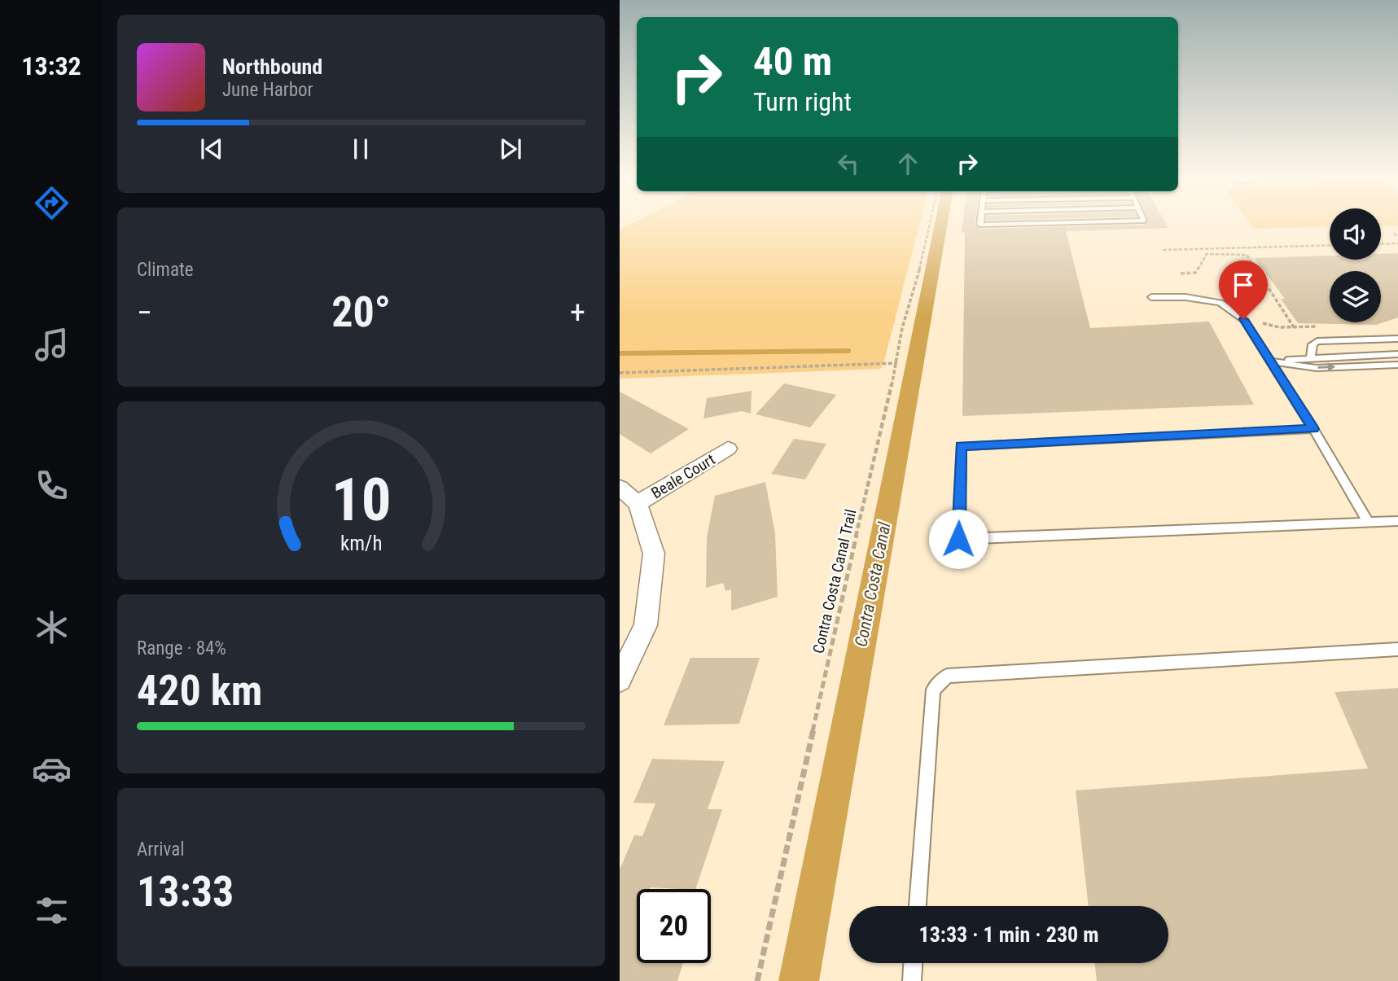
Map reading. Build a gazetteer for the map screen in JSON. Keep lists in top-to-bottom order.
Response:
{
  "streets": {
    "street": ["Beale Court"],
    "path": ["Contra Costa Canal Trail"]
  },
  "water": ["Contra Costa Canal"],
  "page": {
    "tabs": "13:32",
    "turn": ["40 m", "Turn right"],
    "song": ["Northbound", "June Harbor"],
    "tile": [
      "Climate",
      ["Range · 84%", "420 km"],
      ["Arrival", "13:33"]
    ],
    "heat": ["−", "20°", "+"],
    "limit": "20",
    "trip": "13:33 · 1 min · 230 m",
    "gauge": ["10", "km/h"]
  }
}
